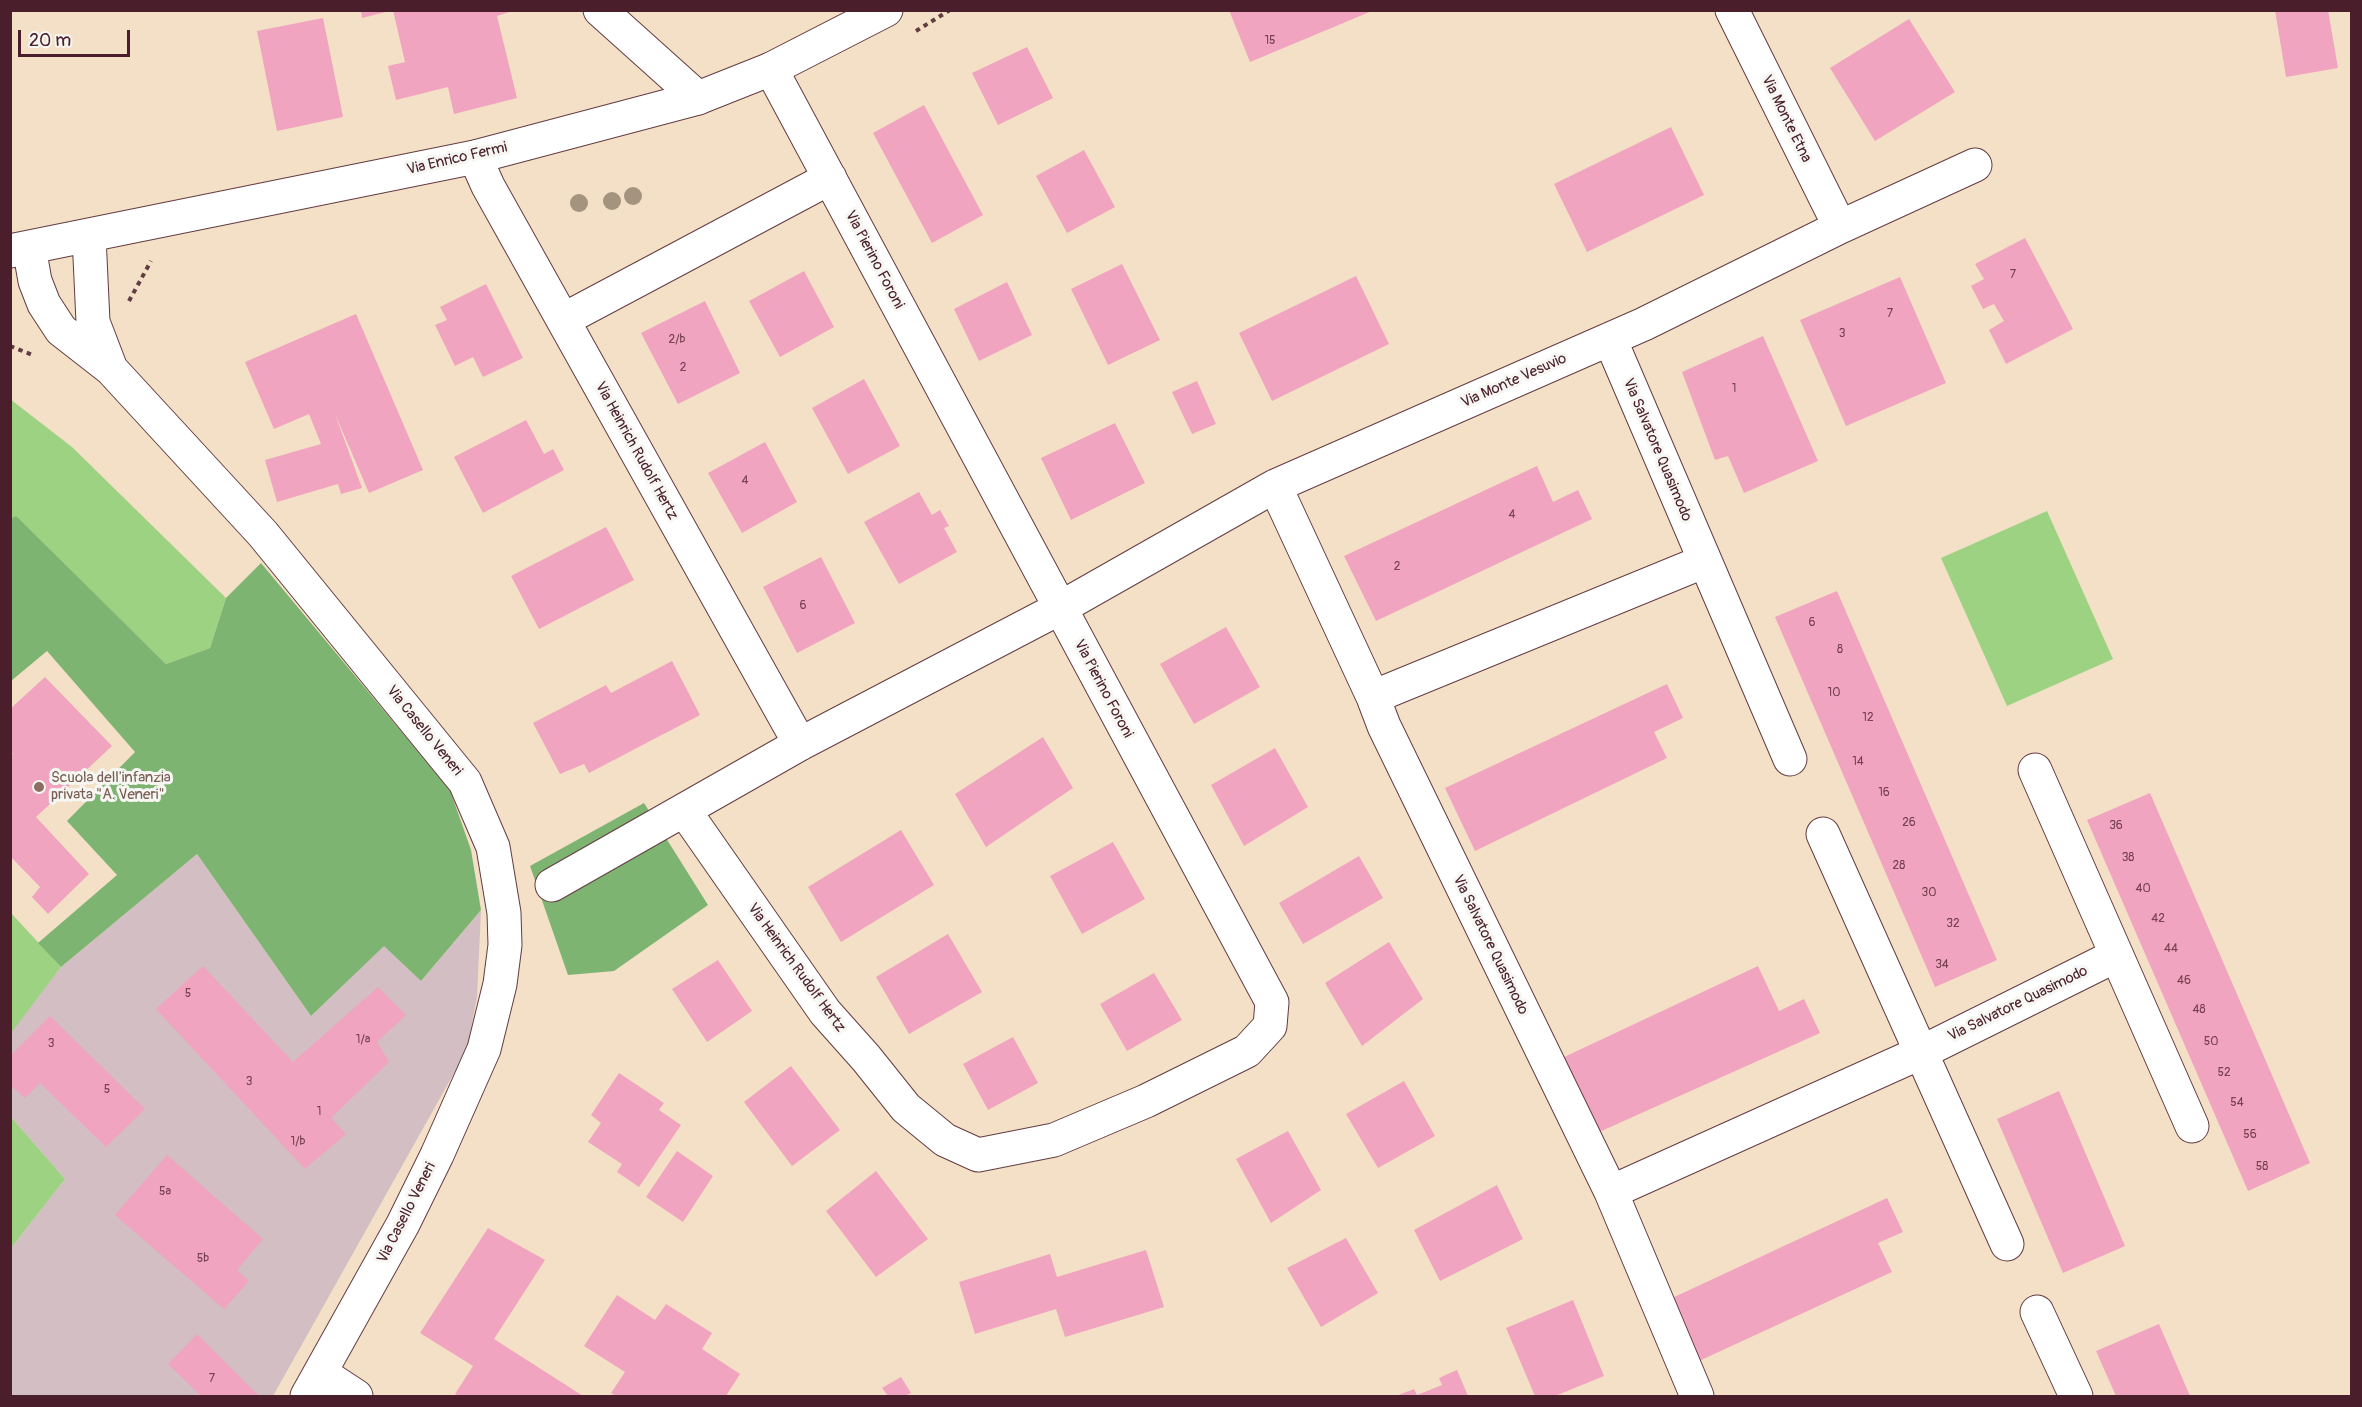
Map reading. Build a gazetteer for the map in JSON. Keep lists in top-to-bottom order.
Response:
{
  "streets": {
    "street": [
      "Via Monte Etna",
      "Via Enrico Fermi",
      "Via Pierino Foroni",
      "Via Monte Vesuvio",
      "Via Salvatore Quasimodo",
      "Via Heinrich Rudolf Hertz",
      "Via Casello Veneri"
    ]
  },
  "crossings": [
    ["Via Monte Etna", "Via Monte Vesuvio"],
    ["Via Enrico Fermi", "Via Pierino Foroni"],
    ["Via Enrico Fermi", "Via Heinrich Rudolf Hertz"],
    ["Via Enrico Fermi", "Via Casello Veneri"],
    ["Via Pierino Foroni", "Via Monte Vesuvio"],
    ["Via Pierino Foroni", "Via Heinrich Rudolf Hertz"],
    ["Via Monte Vesuvio", "Via Salvatore Quasimodo"]
  ],
  "places": ["Scuola dell'infanzia privata \"A. Veneri\""],
  "house_numbers": [
    "15",
    "7",
    "7",
    "3",
    "2/b",
    "2",
    "1",
    "4",
    "4",
    "2",
    "6",
    "6",
    "8",
    "10",
    "12",
    "14",
    "16",
    "26",
    "36",
    "38",
    "28",
    "40",
    "30",
    "42",
    "32",
    "44",
    "34",
    "46",
    "5",
    "48",
    "1/a",
    "50",
    "3",
    "52",
    "3",
    "5",
    "54",
    "1",
    "56",
    "1/b",
    "58",
    "5a",
    "5b",
    "7"
  ],
  "scale_bar": "20 m"
}
